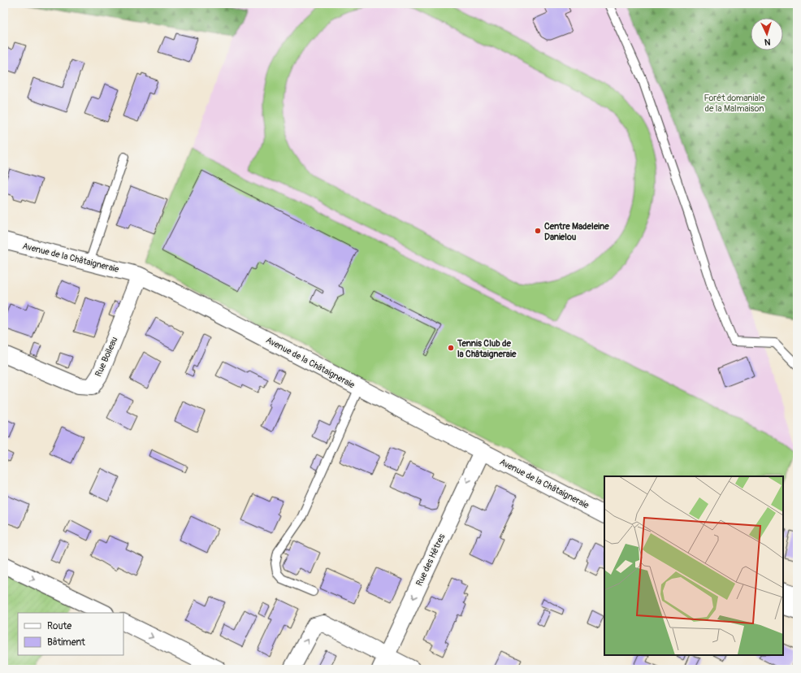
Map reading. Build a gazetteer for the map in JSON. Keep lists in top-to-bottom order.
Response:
{
  "streets": {
    "street": ["Avenue de la Châtaigneraie", "Rue Boileau", "Rue des Hêtres"]
  },
  "crossings": [
    ["Avenue de la Châtaigneraie", "Rue Boileau"],
    ["Avenue de la Châtaigneraie", "Rue des Hêtres"]
  ],
  "one_way": ["Rue des Hêtres"],
  "parks": ["Forêt domaniale de la Malmaison"],
  "places": ["Centre Madeleine Danielou", "Tennis Club de la Châtaigneraie"],
  "legend": ["Route", "Bâtiment"],
  "north": "bottom"
}
